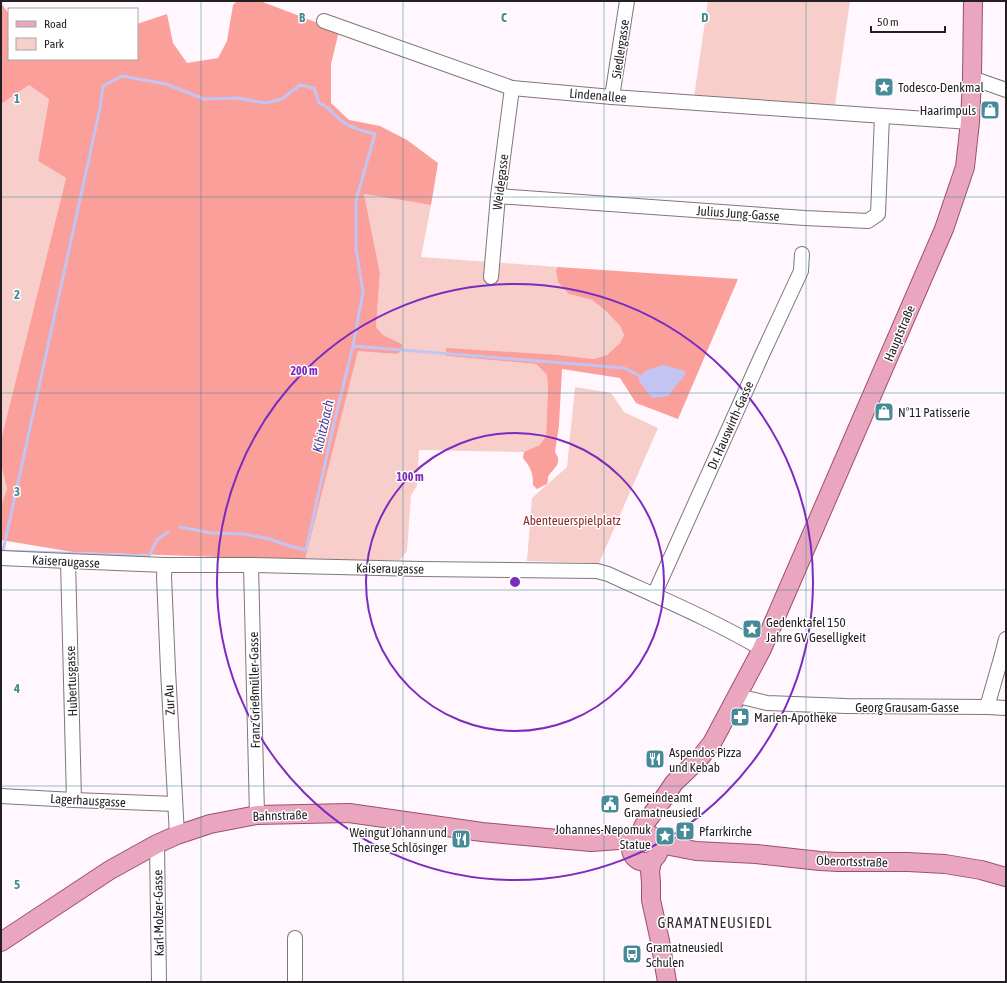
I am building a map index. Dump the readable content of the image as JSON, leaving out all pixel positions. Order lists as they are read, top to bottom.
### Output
{
  "streets": {
    "main road": ["Hauptstraße", "Bahnstraße", "Oberortsstraße"],
    "street": [
      "Siedlergasse",
      "Lindenallee",
      "Weidegasse",
      "Julius Jung-Gasse",
      "Dr. Hauswirth-Gasse",
      "Kaiseraugasse",
      "Hubertusgasse",
      "Franz Grießmüller-Gasse",
      "Zur Au",
      "Georg Grausam-Gasse",
      "Lagerhausgasse",
      "Karl-Molzer-Gasse"
    ]
  },
  "crossings": [
    ["Siedlergasse", "Lindenallee"],
    ["Lindenallee", "Weidegasse"],
    ["Lindenallee", "Julius Jung-Gasse"],
    ["Lindenallee", "Hauptstraße"],
    ["Weidegasse", "Julius Jung-Gasse"],
    ["Hauptstraße", "Kaiseraugasse"],
    ["Hauptstraße", "Georg Grausam-Gasse"],
    ["Hauptstraße", "Bahnstraße"],
    ["Hauptstraße", "Oberortsstraße"],
    ["Dr. Hauswirth-Gasse", "Kaiseraugasse"],
    ["Kaiseraugasse", "Hubertusgasse"],
    ["Kaiseraugasse", "Franz Grießmüller-Gasse"],
    ["Kaiseraugasse", "Zur Au"],
    ["Hubertusgasse", "Lagerhausgasse"],
    ["Franz Grießmüller-Gasse", "Bahnstraße"],
    ["Zur Au", "Lagerhausgasse"],
    ["Zur Au", "Bahnstraße"],
    ["Bahnstraße", "Oberortsstraße"],
    ["Bahnstraße", "Karl-Molzer-Gasse"]
  ],
  "districts": ["GRAMATNEUSIEDL"],
  "water": ["Kibitzbach"],
  "parks": ["Abenteuerspielplatz"],
  "places": {
    "place": ["Todesco-Denkmal", "Gedenktafel 150 Jahre GV Geselligkeit", "Johannes-Nepomuk Statue"],
    "shop": ["Haarimpuls", "N°11 Patisserie"],
    "pharmacy": ["Marien-Apotheke"],
    "restaurant": ["Aspendos Pizza und Kebab", "Weingut Johann und Therese Schlösinger"],
    "public building": ["Gemeindeamt Gramatneusiedl"],
    "church": ["Pfarrkirche"],
    "bus stop": ["Gramatneusiedl Schulen"]
  },
  "legend": ["Road", "Park"],
  "scale_bar": "50 m",
  "grid": {
    "columns": ["B", "C", "D"],
    "rows": [
      "1",
      "2",
      "3",
      "4",
      "5"
    ]
  },
  "rings": ["200 m", "100 m"]
}
